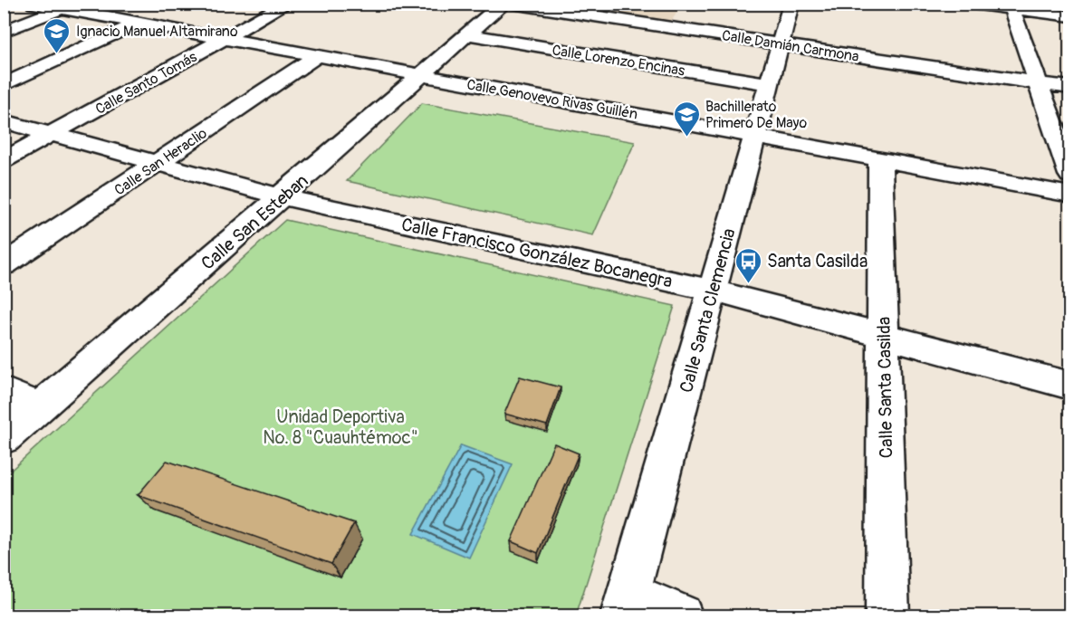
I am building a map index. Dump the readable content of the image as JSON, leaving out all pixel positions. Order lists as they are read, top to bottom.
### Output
{
  "streets": {
    "street": [
      "Calle Damián Carmona",
      "Calle Lorenzo Encinas",
      "Calle Santo Tomás",
      "Calle Genovevo Rivas Guillén",
      "Calle San Heraclio",
      "Calle San Esteban",
      "Calle Francisco González Bocanegra",
      "Calle Santa Clemencia",
      "Calle Santa Casilda"
    ]
  },
  "crossings": [
    ["Calle Damián Carmona", "Calle Santa Clemencia"],
    ["Calle Lorenzo Encinas", "Calle San Esteban"],
    ["Calle Lorenzo Encinas", "Calle Santa Clemencia"],
    ["Calle Santo Tomás", "Calle Genovevo Rivas Guillén"],
    ["Calle Santo Tomás", "Calle Francisco González Bocanegra"],
    ["Calle Genovevo Rivas Guillén", "Calle San Heraclio"],
    ["Calle Genovevo Rivas Guillén", "Calle San Esteban"],
    ["Calle Genovevo Rivas Guillén", "Calle Santa Clemencia"],
    ["Calle Genovevo Rivas Guillén", "Calle Santa Casilda"],
    ["Calle San Heraclio", "Calle Francisco González Bocanegra"],
    ["Calle San Esteban", "Calle Francisco González Bocanegra"],
    ["Calle Francisco González Bocanegra", "Calle Santa Clemencia"],
    ["Calle Francisco González Bocanegra", "Calle Santa Casilda"]
  ],
  "parks": ["Unidad Deportiva No. 8 \"Cuauhtémoc\""],
  "places": {
    "school or university": ["Ignacio Manuel Altamirano", "Bachillerato Primero De Mayo"],
    "bus stop": ["Santa Casilda"]
  }
}
